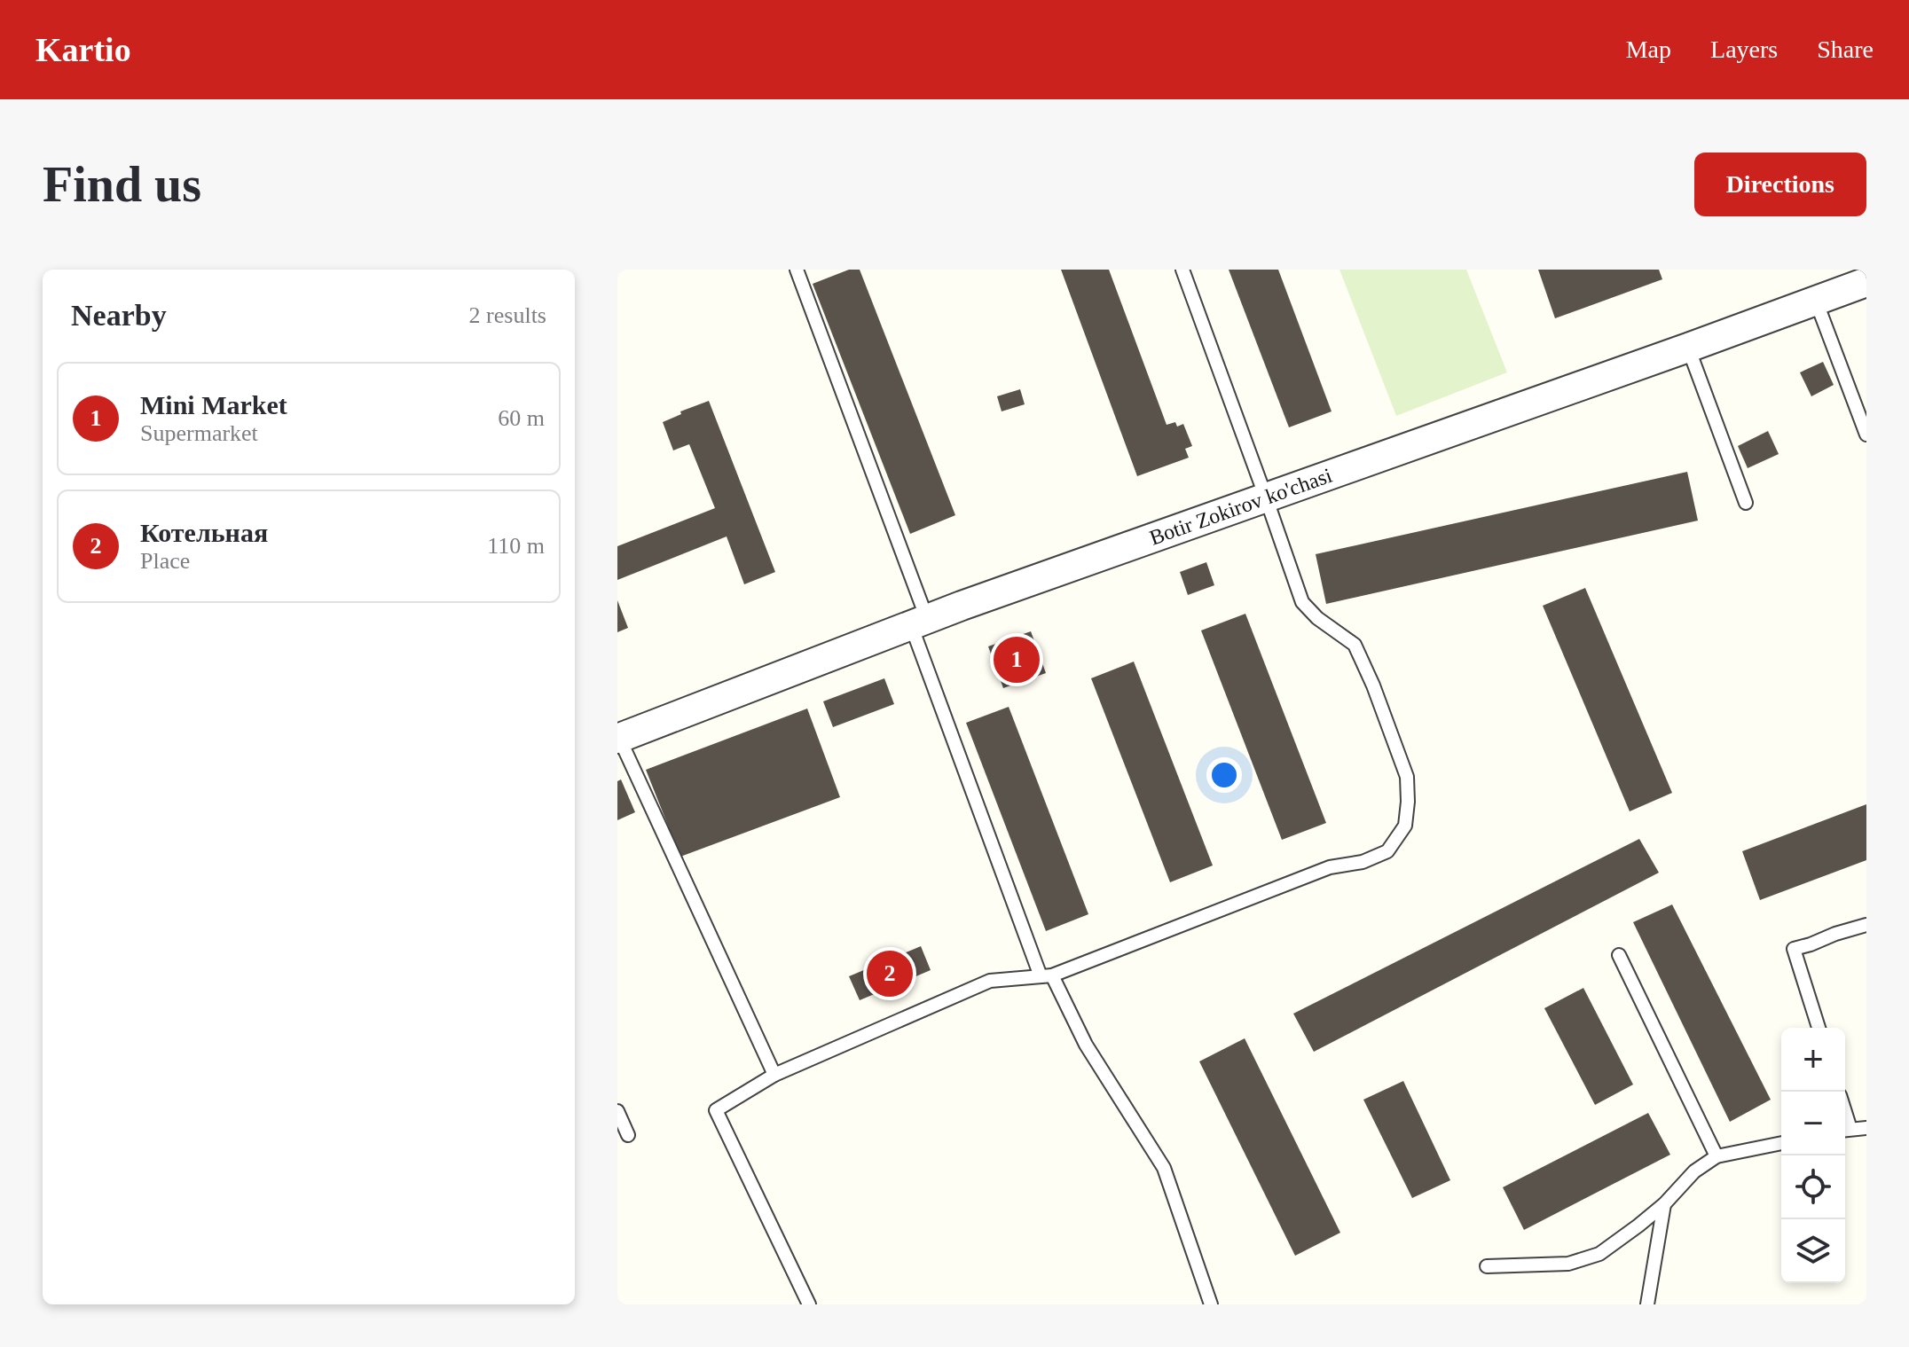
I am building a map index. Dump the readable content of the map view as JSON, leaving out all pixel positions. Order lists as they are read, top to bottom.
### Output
{
  "streets": {
    "street": ["Botir Zokirov ko'chasi"]
  },
  "page": {
    "header": "Kartio",
    "nav": ["Map", "Layers", "Share"],
    "buttons": "Directions",
    "title": "Find us",
    "heading": ["Nearby", "2 results"],
    "list": [
      {
        "mark": "1",
        "name": "Mini Market",
        "note": "Supermarket",
        "value": "60 m"
      },
      {
        "mark": "2",
        "name": "Котельная",
        "note": "Place",
        "value": "110 m"
      }
    ],
    "pins": ["1", "2"],
    "map_buttons": ["+", "−"]
  }
}
